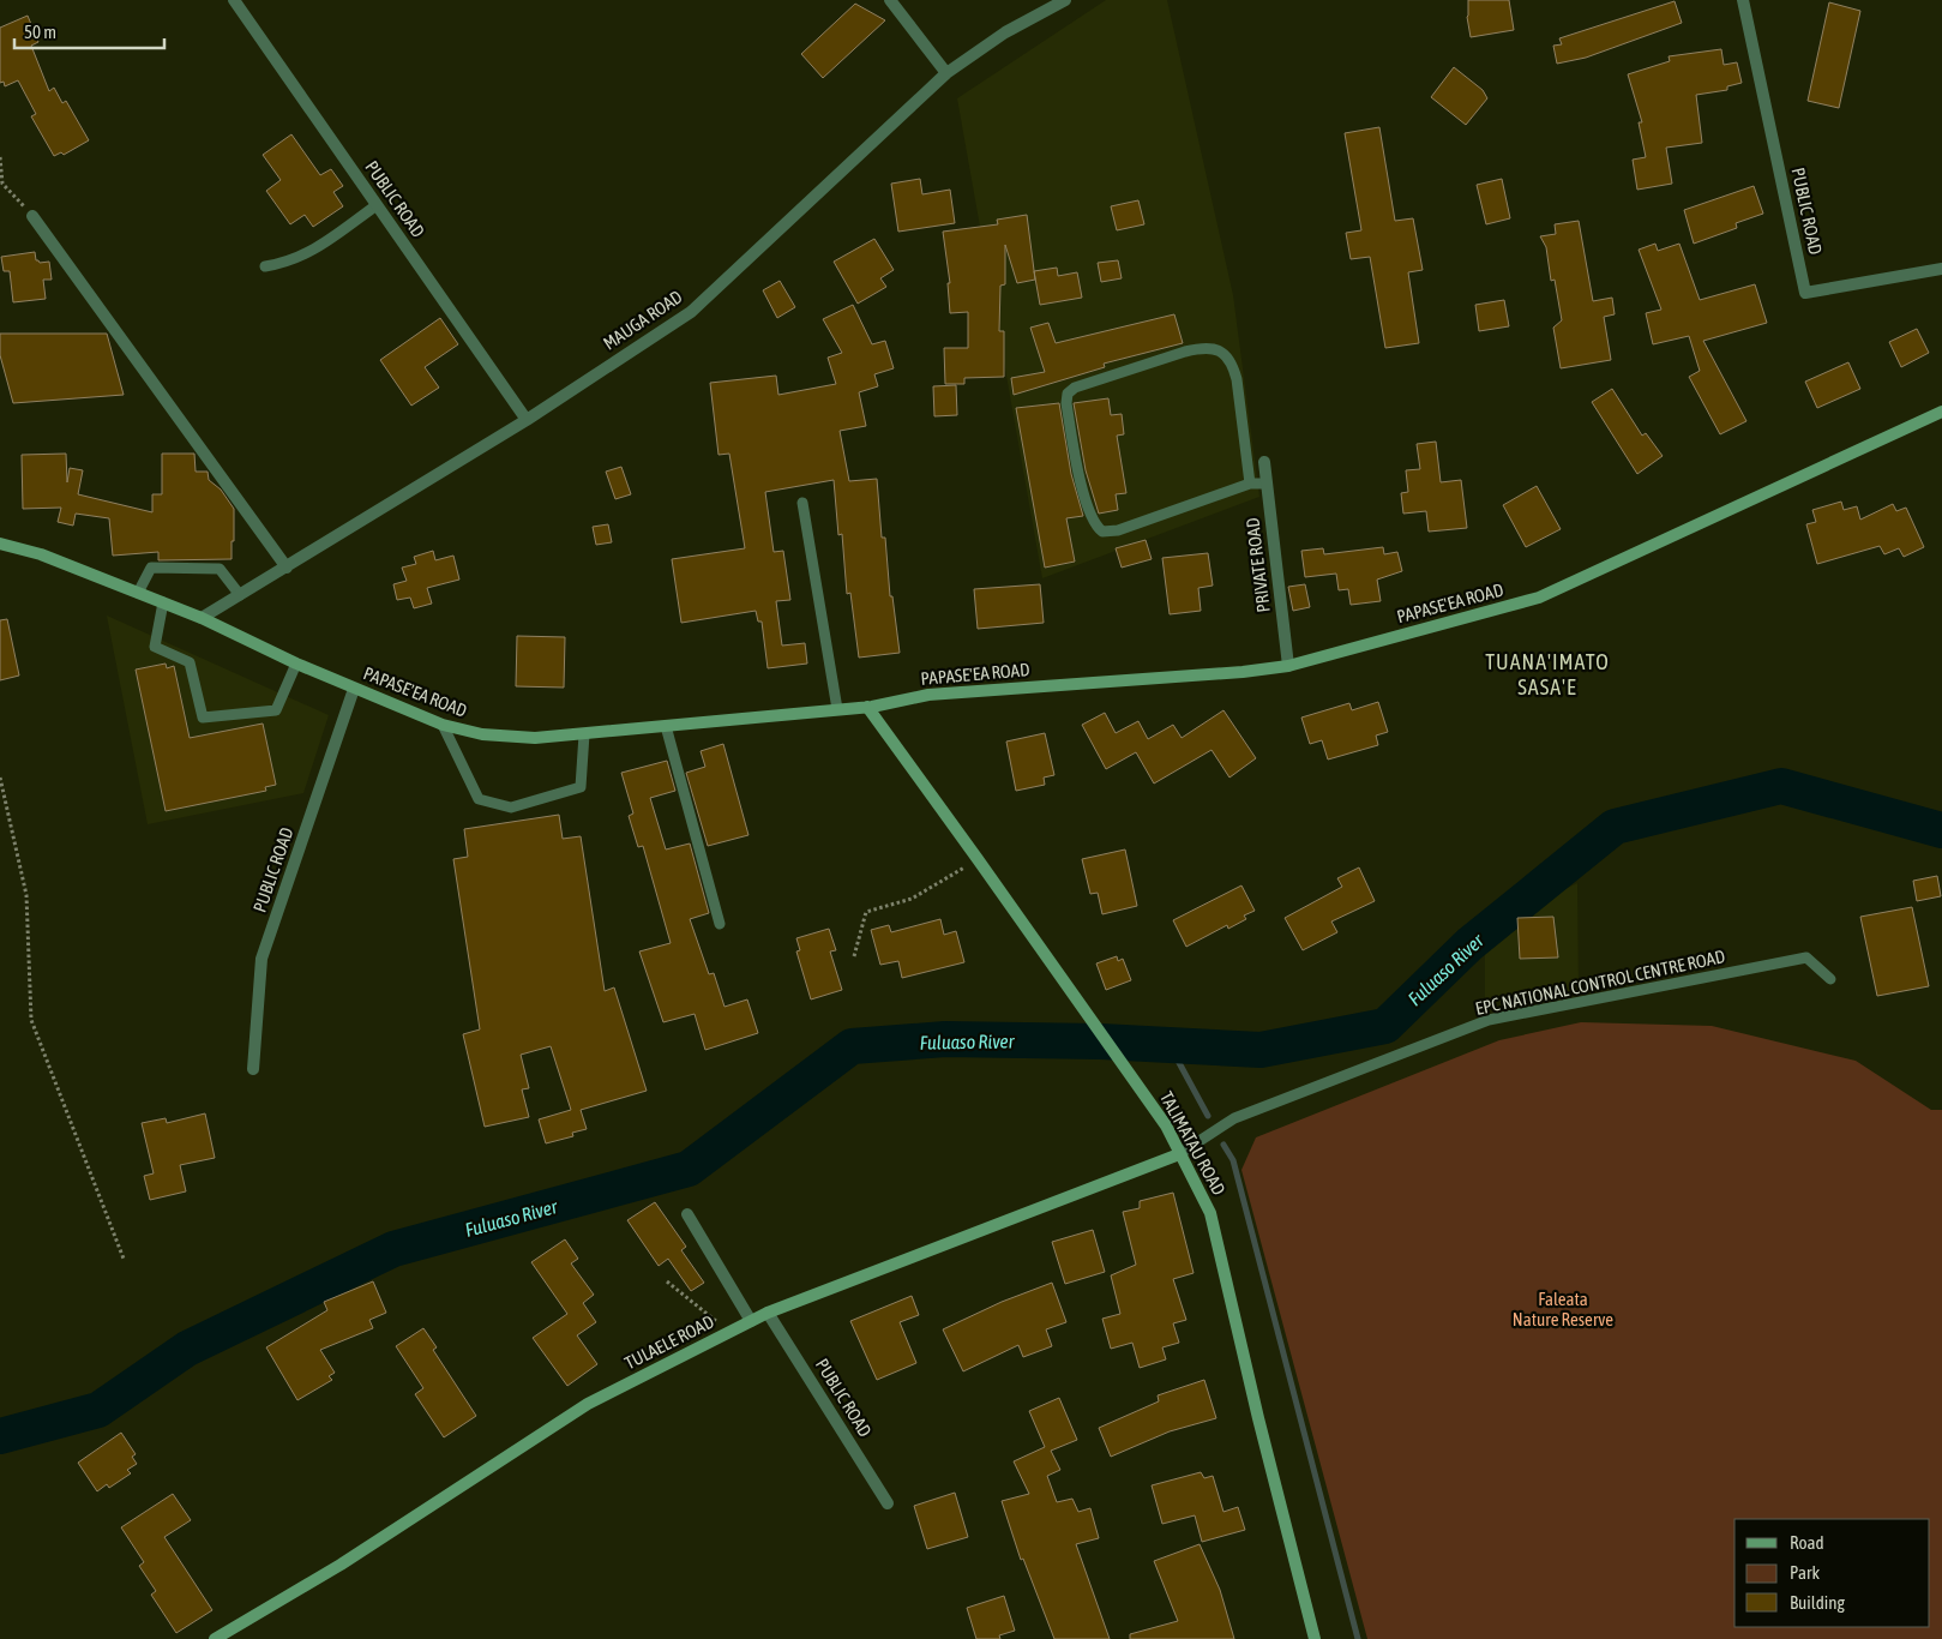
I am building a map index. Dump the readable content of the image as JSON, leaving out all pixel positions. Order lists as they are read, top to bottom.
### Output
{
  "streets": {
    "main road": ["PAPASE'EA ROAD", "TALIMATAU ROAD", "TULAELE ROAD"],
    "street": ["PUBLIC ROAD", "MAUGA ROAD", "PRIVATE ROAD"],
    "lane": ["EPC NATIONAL CONTROL CENTRE ROAD"]
  },
  "crossings": [
    ["PUBLIC ROAD", "MAUGA ROAD"],
    ["PUBLIC ROAD", "PAPASE'EA ROAD"],
    ["PUBLIC ROAD", "TULAELE ROAD"],
    ["MAUGA ROAD", "PAPASE'EA ROAD"],
    ["PRIVATE ROAD", "PAPASE'EA ROAD"],
    ["PAPASE'EA ROAD", "TALIMATAU ROAD"],
    ["EPC NATIONAL CONTROL CENTRE ROAD", "TALIMATAU ROAD"],
    ["EPC NATIONAL CONTROL CENTRE ROAD", "TULAELE ROAD"],
    ["TALIMATAU ROAD", "TULAELE ROAD"]
  ],
  "districts": ["TUANA'IMATO SASA'E"],
  "water": ["Fuluaso River"],
  "parks": ["Faleata Nature Reserve"],
  "legend": ["Road", "Park", "Building"],
  "scale_bar": "50 m"
}
